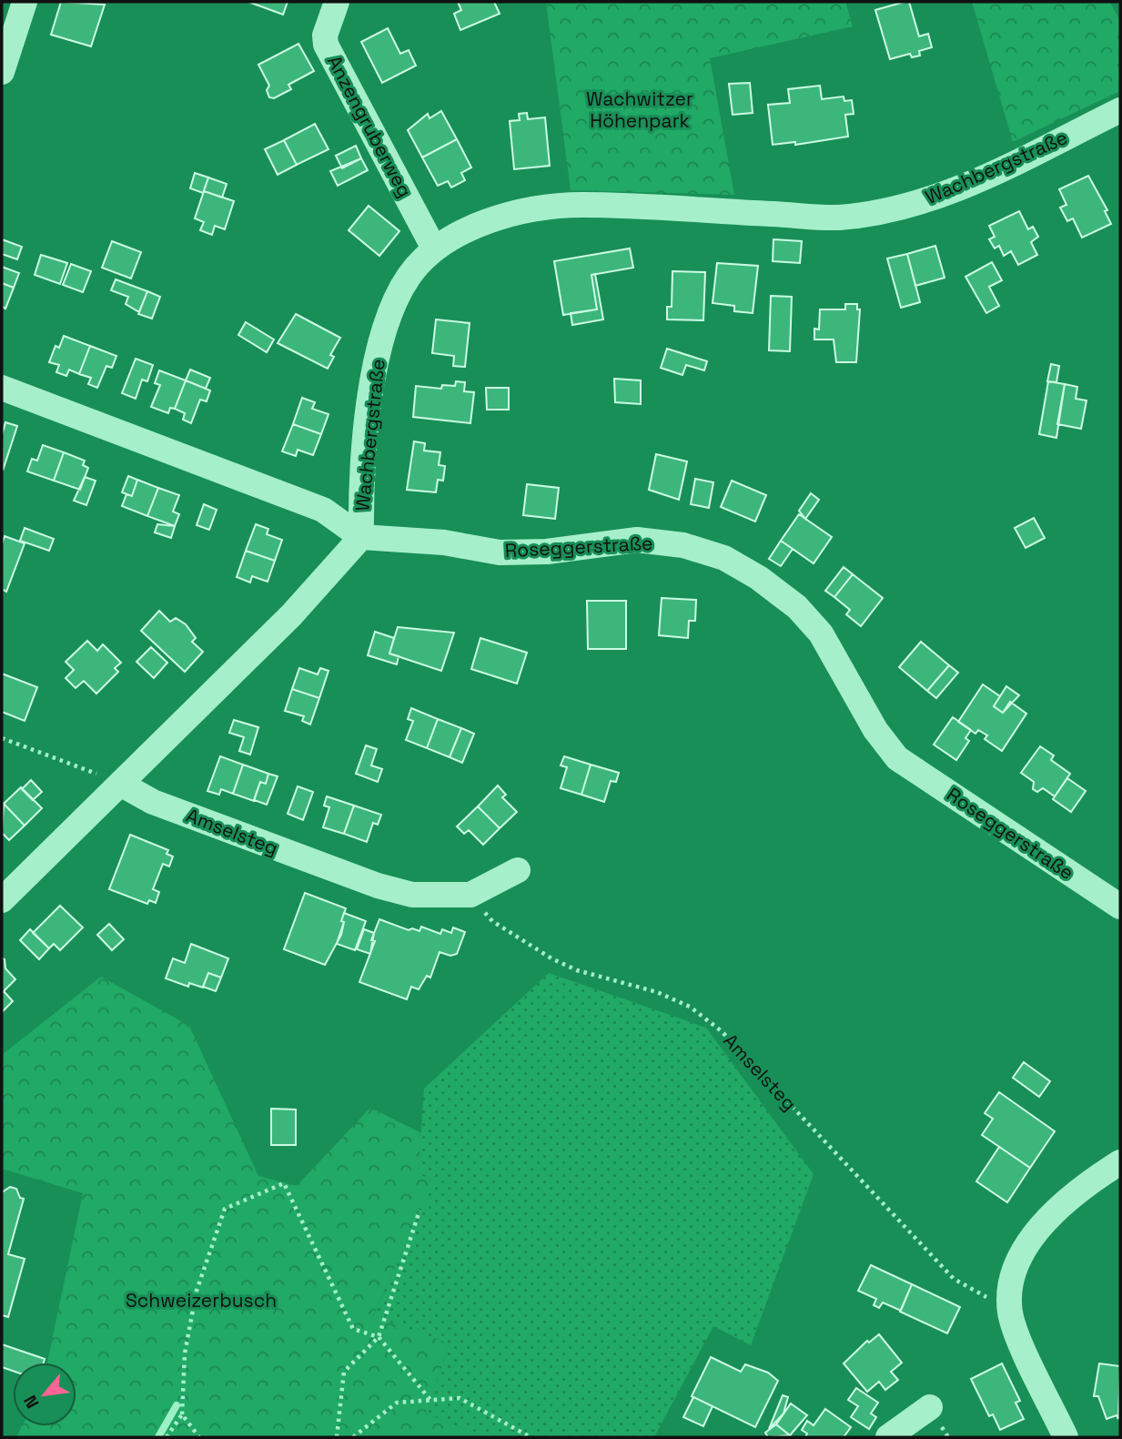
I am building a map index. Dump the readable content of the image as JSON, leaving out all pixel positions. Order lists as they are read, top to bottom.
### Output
{
  "streets": {
    "street": [
      "Anzengruberweg",
      "Wachbergstraße",
      "Roseggerstraße",
      "Amselsteg"
    ]
  },
  "crossings": [
    ["Anzengruberweg", "Wachbergstraße"],
    ["Wachbergstraße", "Roseggerstraße"],
    ["Wachbergstraße", "Amselsteg"]
  ],
  "parks": ["Wachwitzer Höhenpark", "Schweizerbusch"],
  "north": "bottom left"
}
